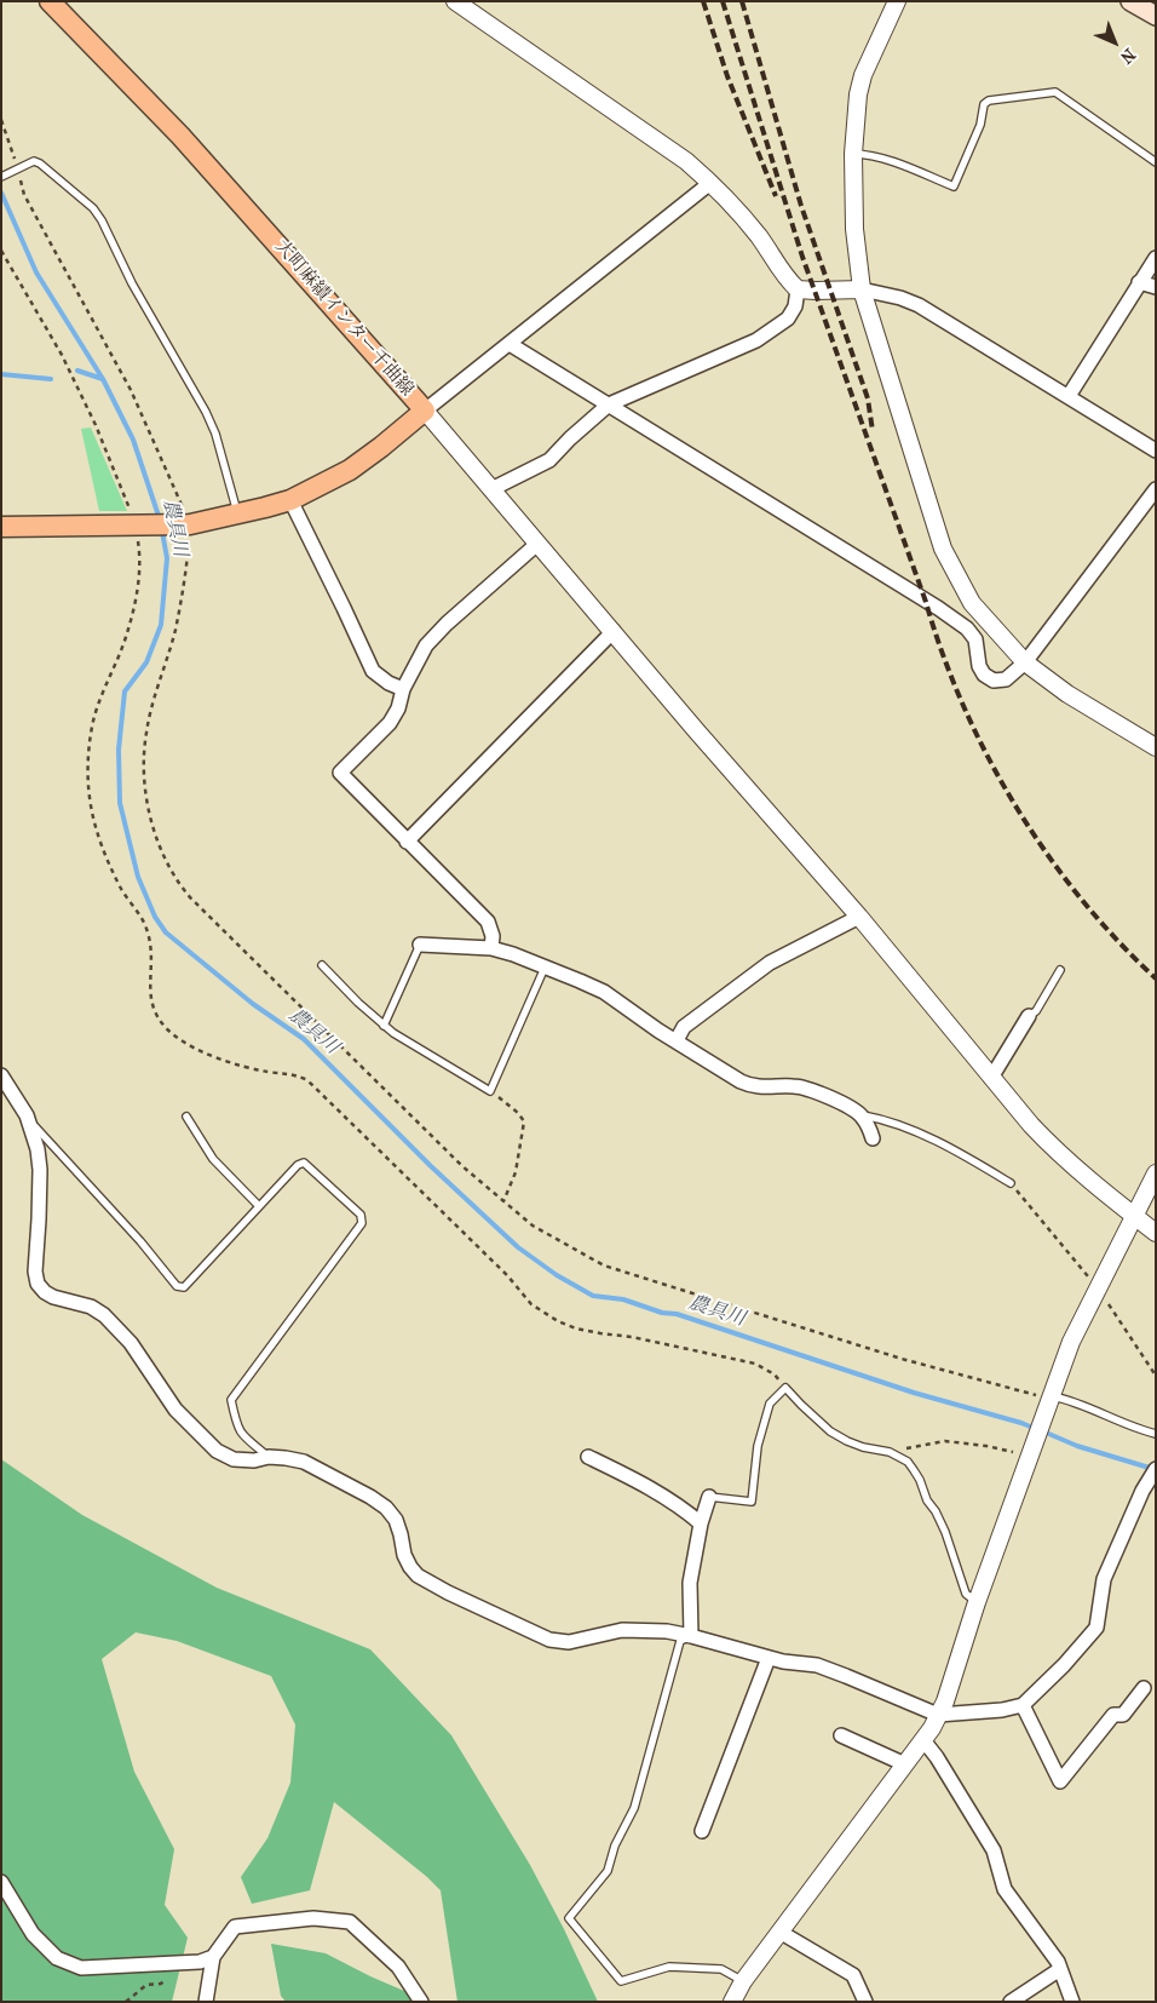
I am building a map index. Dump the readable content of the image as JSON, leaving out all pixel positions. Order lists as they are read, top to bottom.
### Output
{
  "streets": {
    "main road": ["大町麻績インター千曲線"]
  },
  "water": ["農具川"],
  "north": "bottom right"
}
